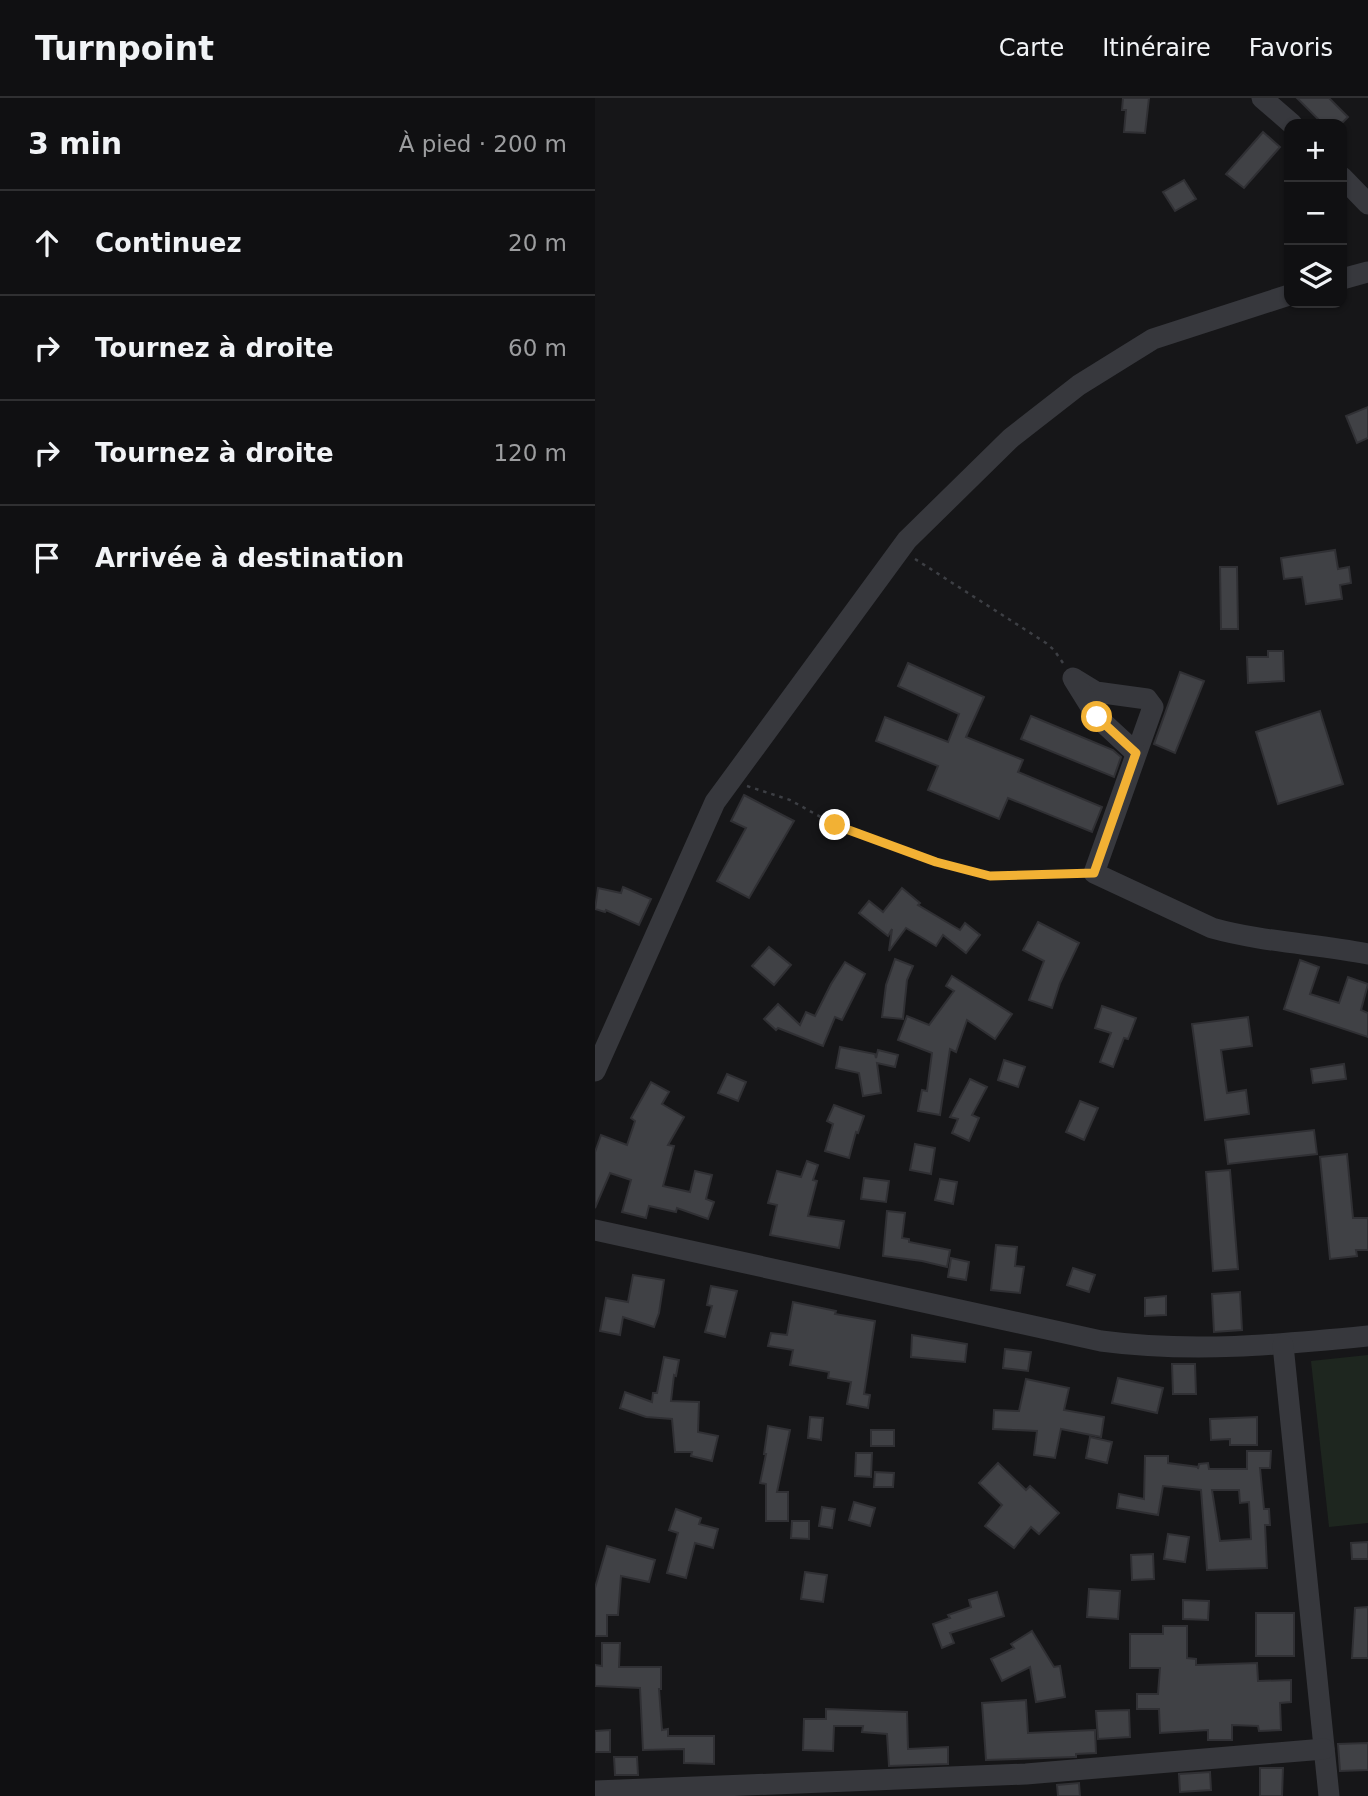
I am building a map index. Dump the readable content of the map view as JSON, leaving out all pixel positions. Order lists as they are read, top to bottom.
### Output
{
  "page": {
    "header": "Turnpoint",
    "nav": ["Carte", "Itinéraire", "Favoris"],
    "heading": ["3 min", "À pied · 200 m"],
    "map_buttons": ["+", "−"],
    "list": [
      ["Continuez", "20 m"],
      ["Tournez à droite", "60 m"],
      ["Tournez à droite", "120 m"],
      "Arrivée à destination"
    ]
  }
}
